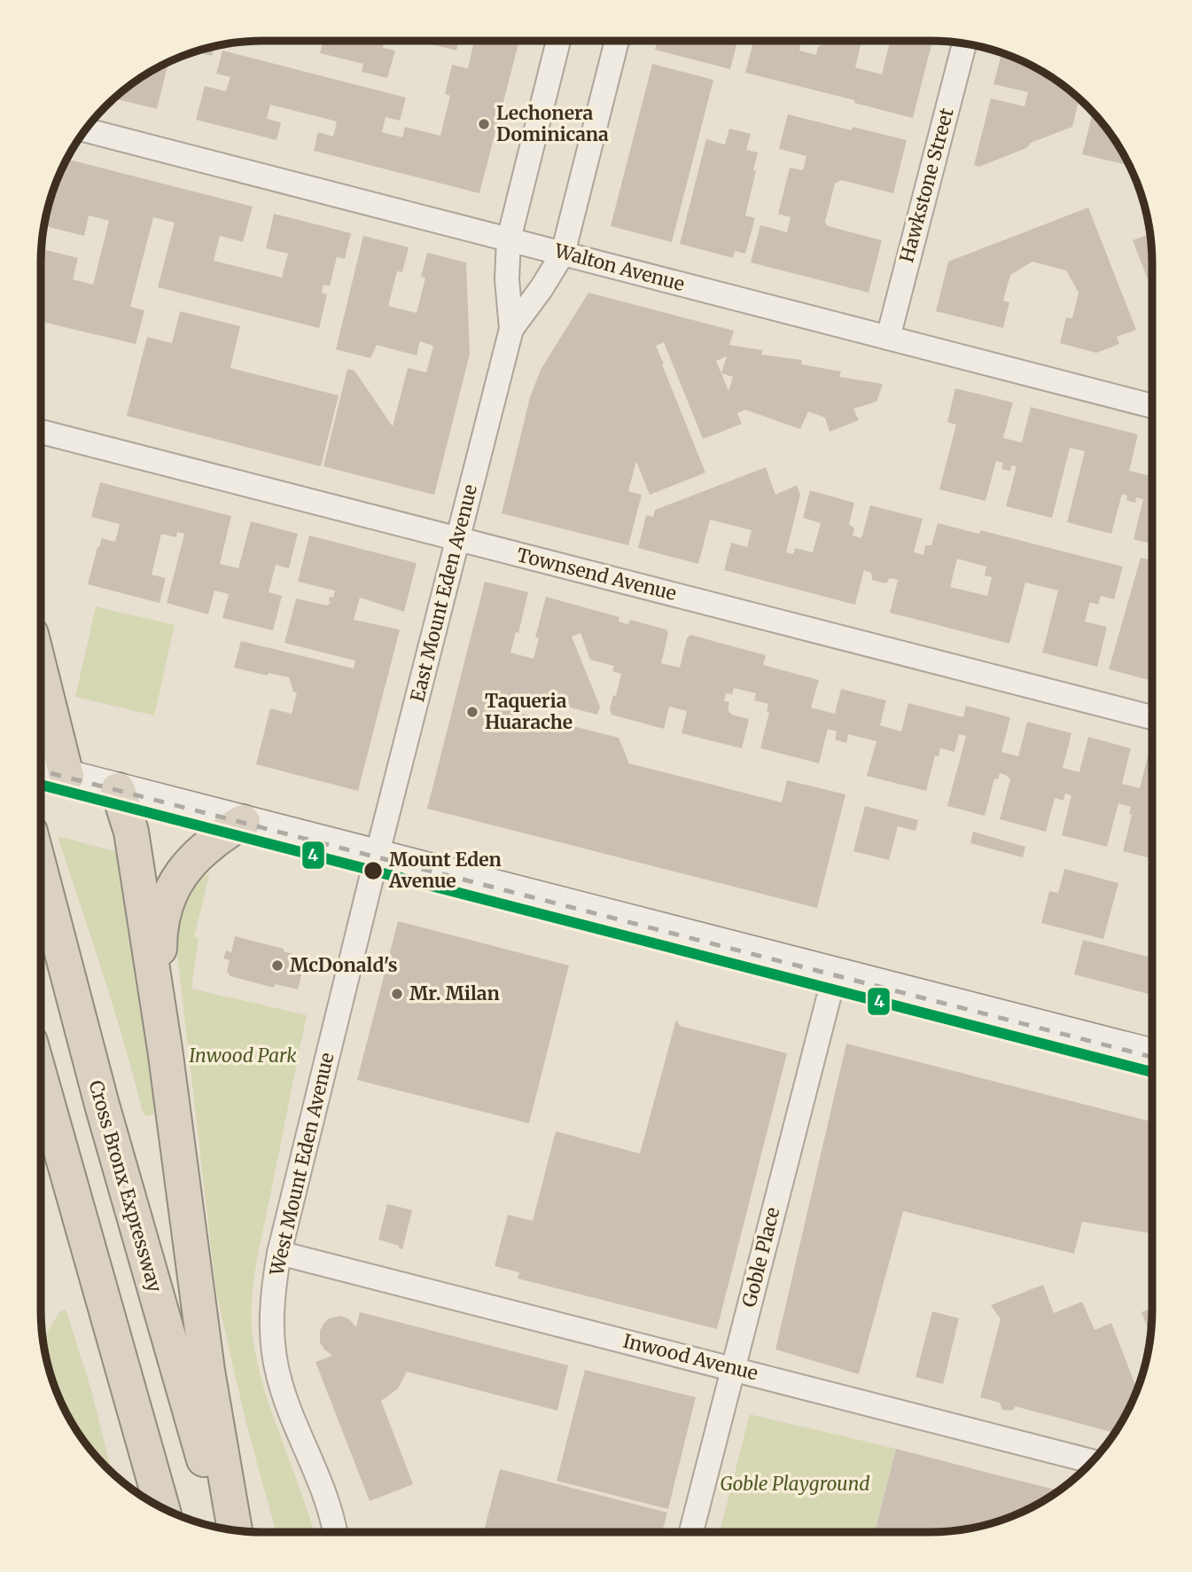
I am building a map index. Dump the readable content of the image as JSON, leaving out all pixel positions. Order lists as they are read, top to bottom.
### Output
{
  "streets": {
    "highway": ["Cross Bronx Expressway"],
    "street": [
      "Hawkstone Street",
      "Walton Avenue",
      "Townsend Avenue",
      "East Mount Eden Avenue",
      "West Mount Eden Avenue",
      "Goble Place",
      "Inwood Avenue"
    ]
  },
  "crossings": [
    ["Hawkstone Street", "Walton Avenue"],
    ["Walton Avenue", "East Mount Eden Avenue"],
    ["Townsend Avenue", "East Mount Eden Avenue"],
    ["East Mount Eden Avenue", "West Mount Eden Avenue"],
    ["West Mount Eden Avenue", "Inwood Avenue"],
    ["Goble Place", "Inwood Avenue"]
  ],
  "parks": ["Inwood Park", "Goble Playground"],
  "places": [
    "Lechonera Dominicana",
    "Taqueria Huarache",
    "Mount Eden Avenue",
    "McDonald's",
    "Mr. Milan"
  ],
  "lines": ["transit line 4"]
}
